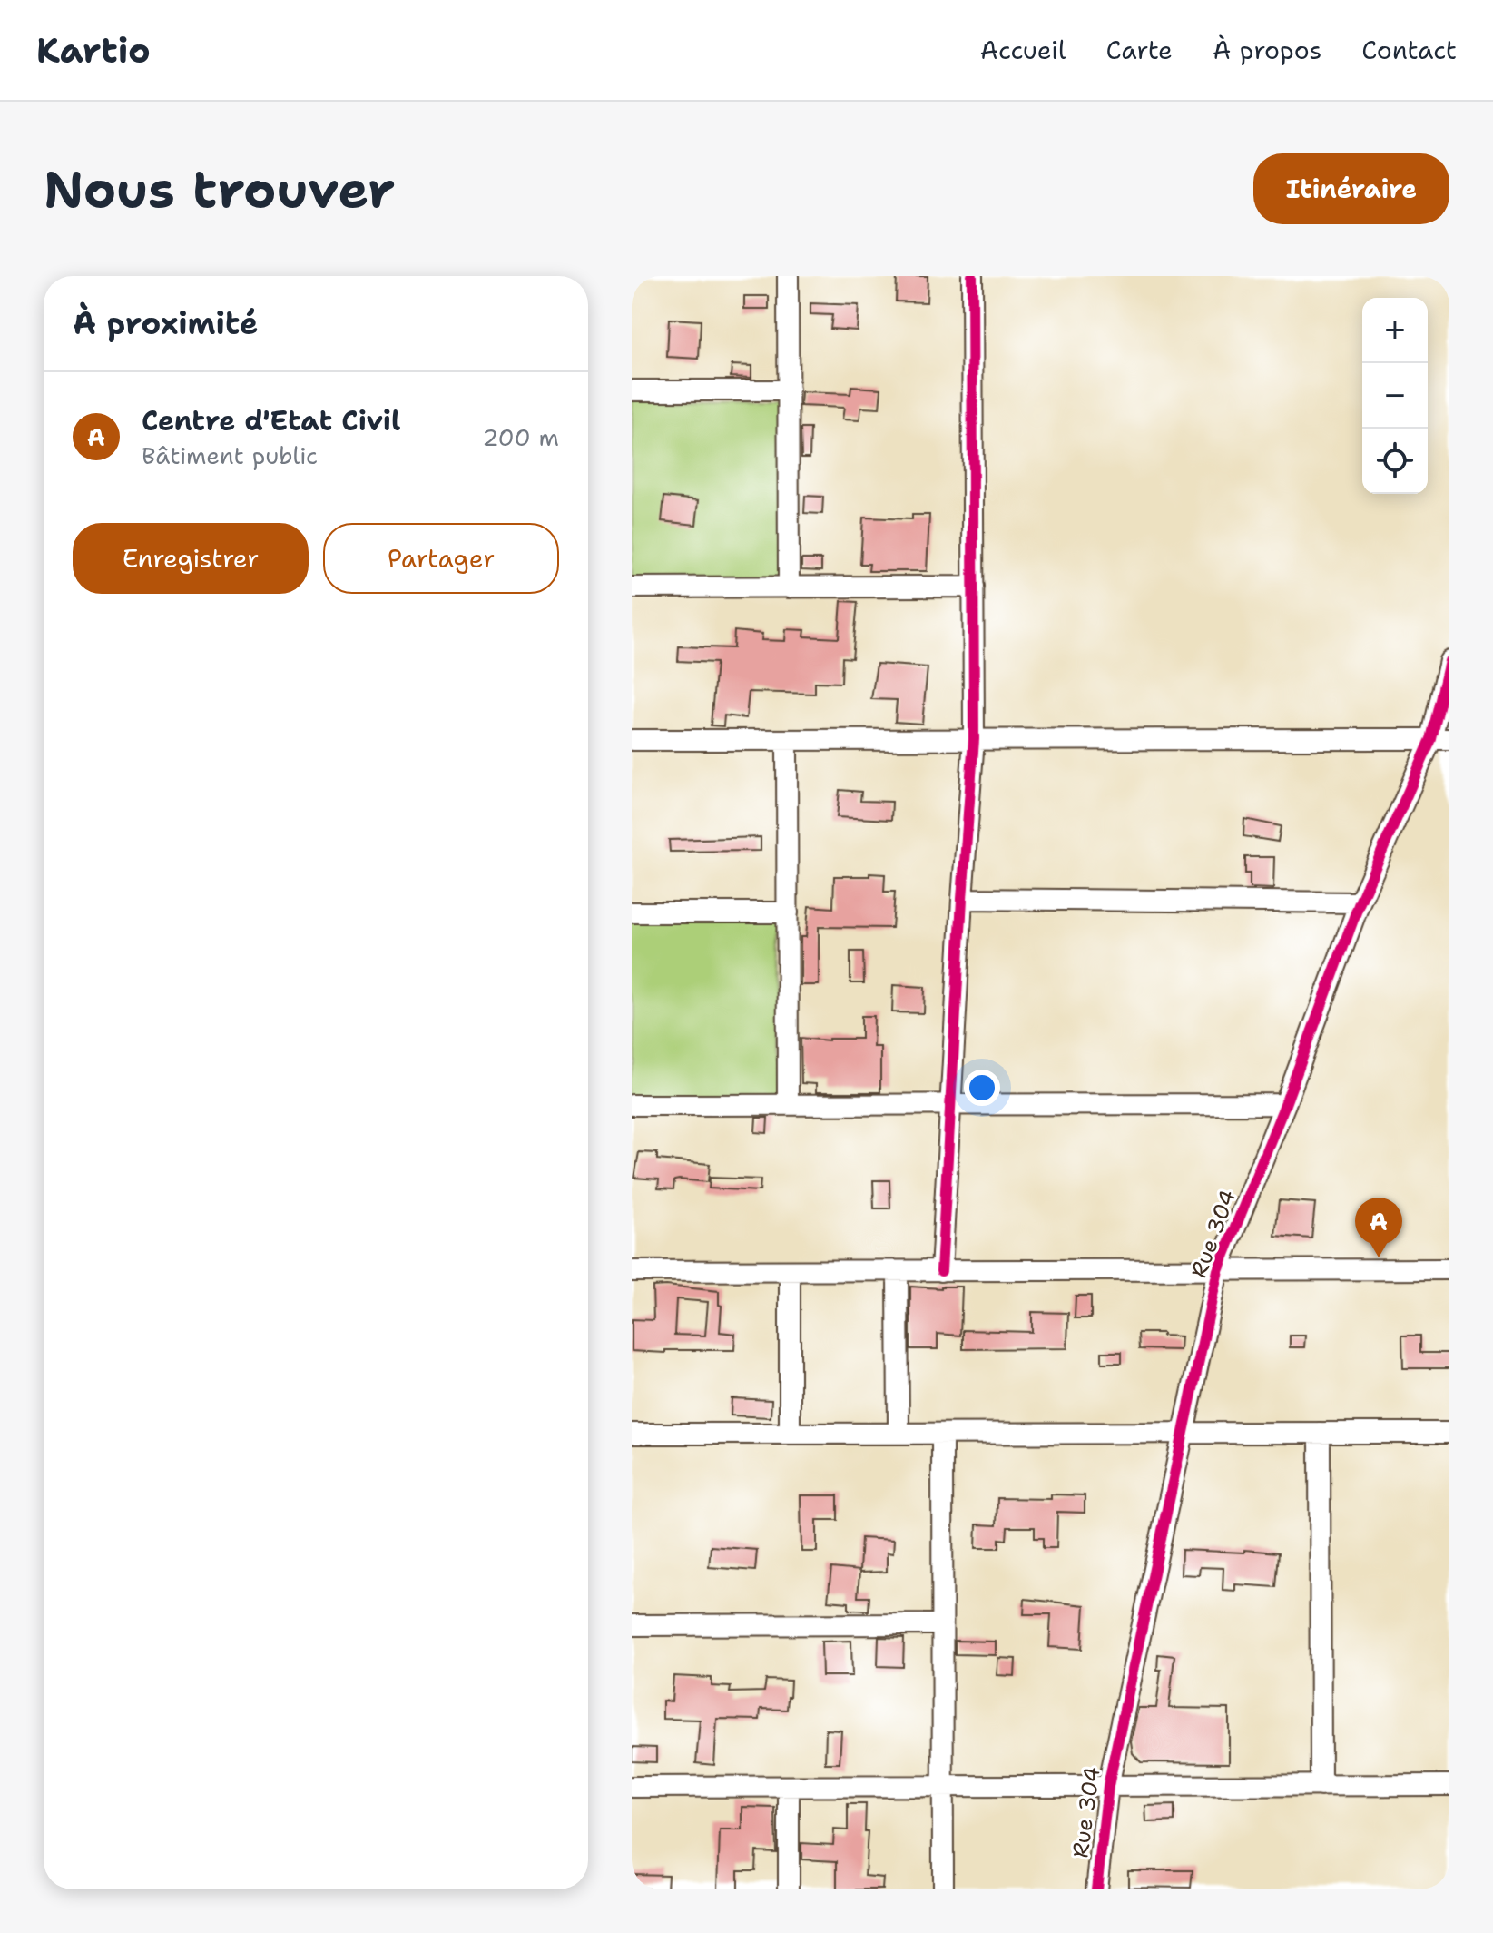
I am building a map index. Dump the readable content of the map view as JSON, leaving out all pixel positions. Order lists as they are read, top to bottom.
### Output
{
  "streets": {
    "street": ["Rue 304"]
  },
  "page": {
    "header": "Kartio",
    "nav": [
      "Accueil",
      "Carte",
      "À propos",
      "Contact"
    ],
    "buttons": [
      "Itinéraire",
      ["Enregistrer", "Partager"]
    ],
    "title": "Nous trouver",
    "heading": "À proximité",
    "map_buttons": ["+", "−"],
    "list": [
      {
        "mark": "A",
        "name": "Centre d'Etat Civil",
        "note": "Bâtiment public",
        "value": "200 m"
      }
    ],
    "pins": "A"
  }
}
